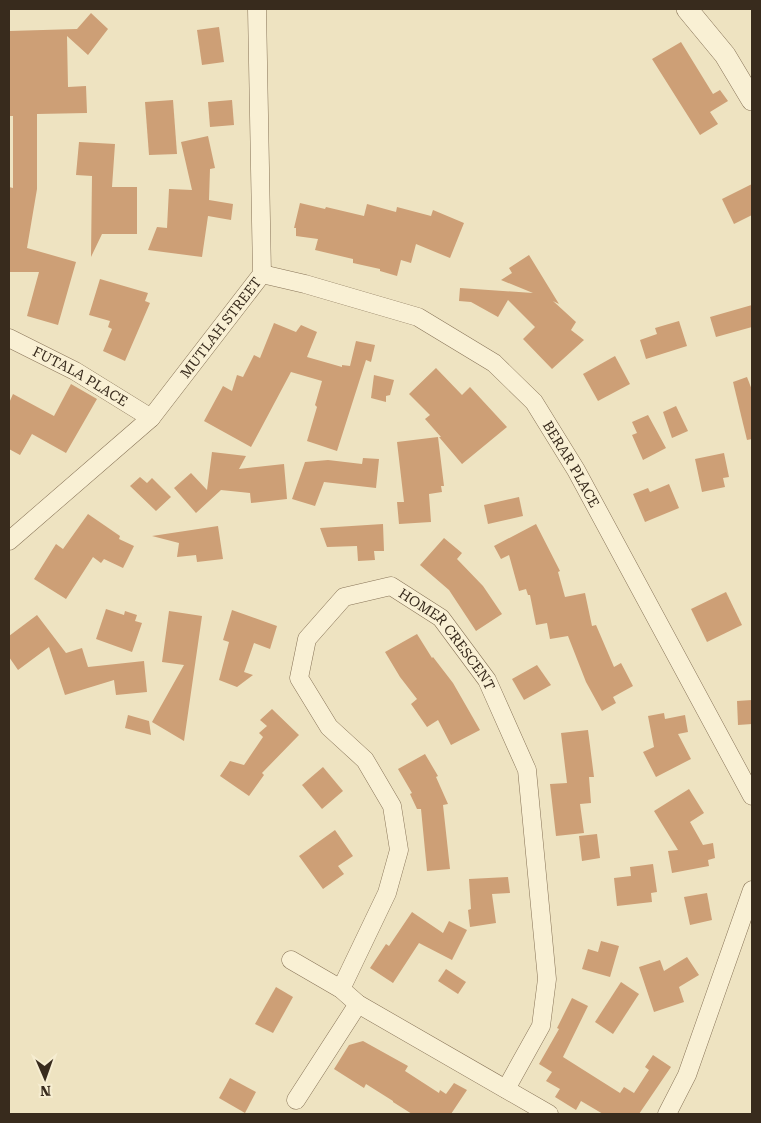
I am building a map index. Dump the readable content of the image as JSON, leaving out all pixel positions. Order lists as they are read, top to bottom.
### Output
{
  "streets": {
    "street": [
      "MUTLAH STREET",
      "FUTALA PLACE",
      "BERAR PLACE",
      "HOMER CRESCENT"
    ]
  },
  "crossings": [
    ["MUTLAH STREET", "FUTALA PLACE"],
    ["MUTLAH STREET", "BERAR PLACE"]
  ],
  "north": "bottom"
}
